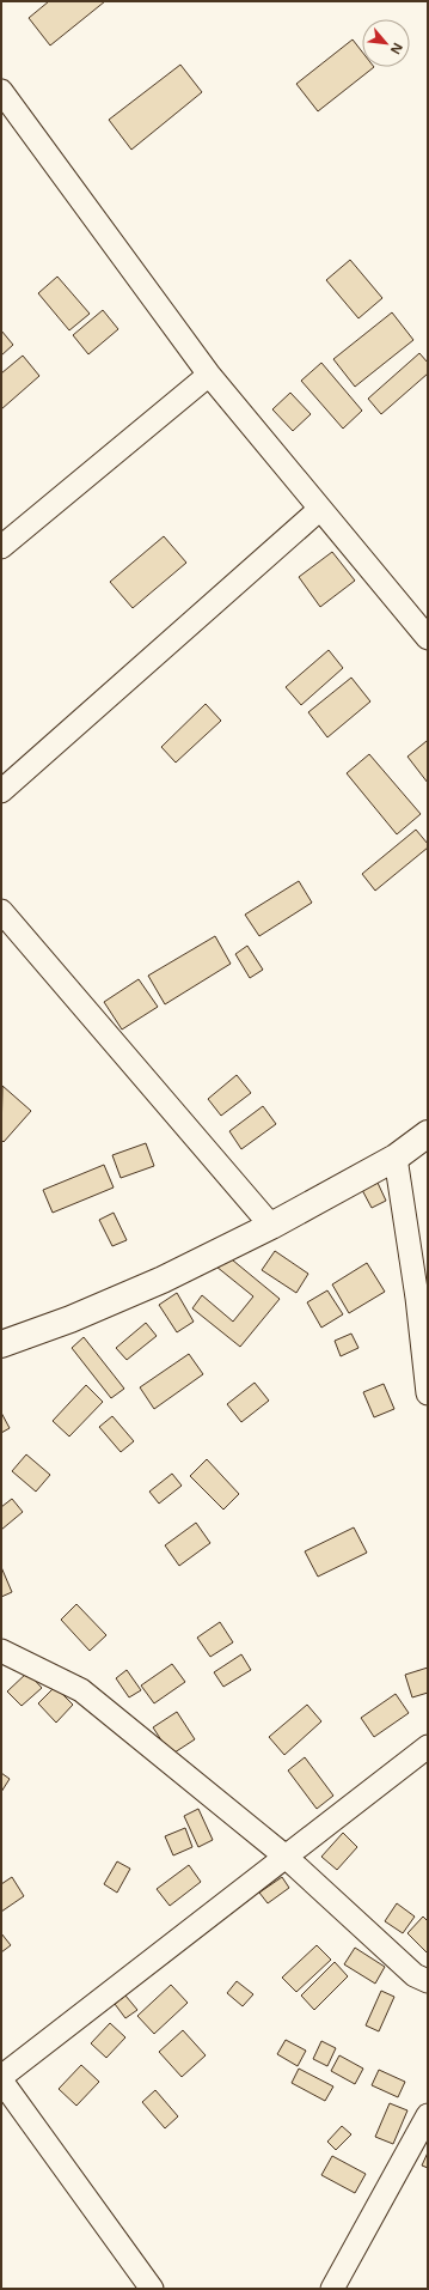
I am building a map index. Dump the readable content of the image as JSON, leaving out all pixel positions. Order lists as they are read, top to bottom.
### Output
{
  "north": "bottom right"
}
